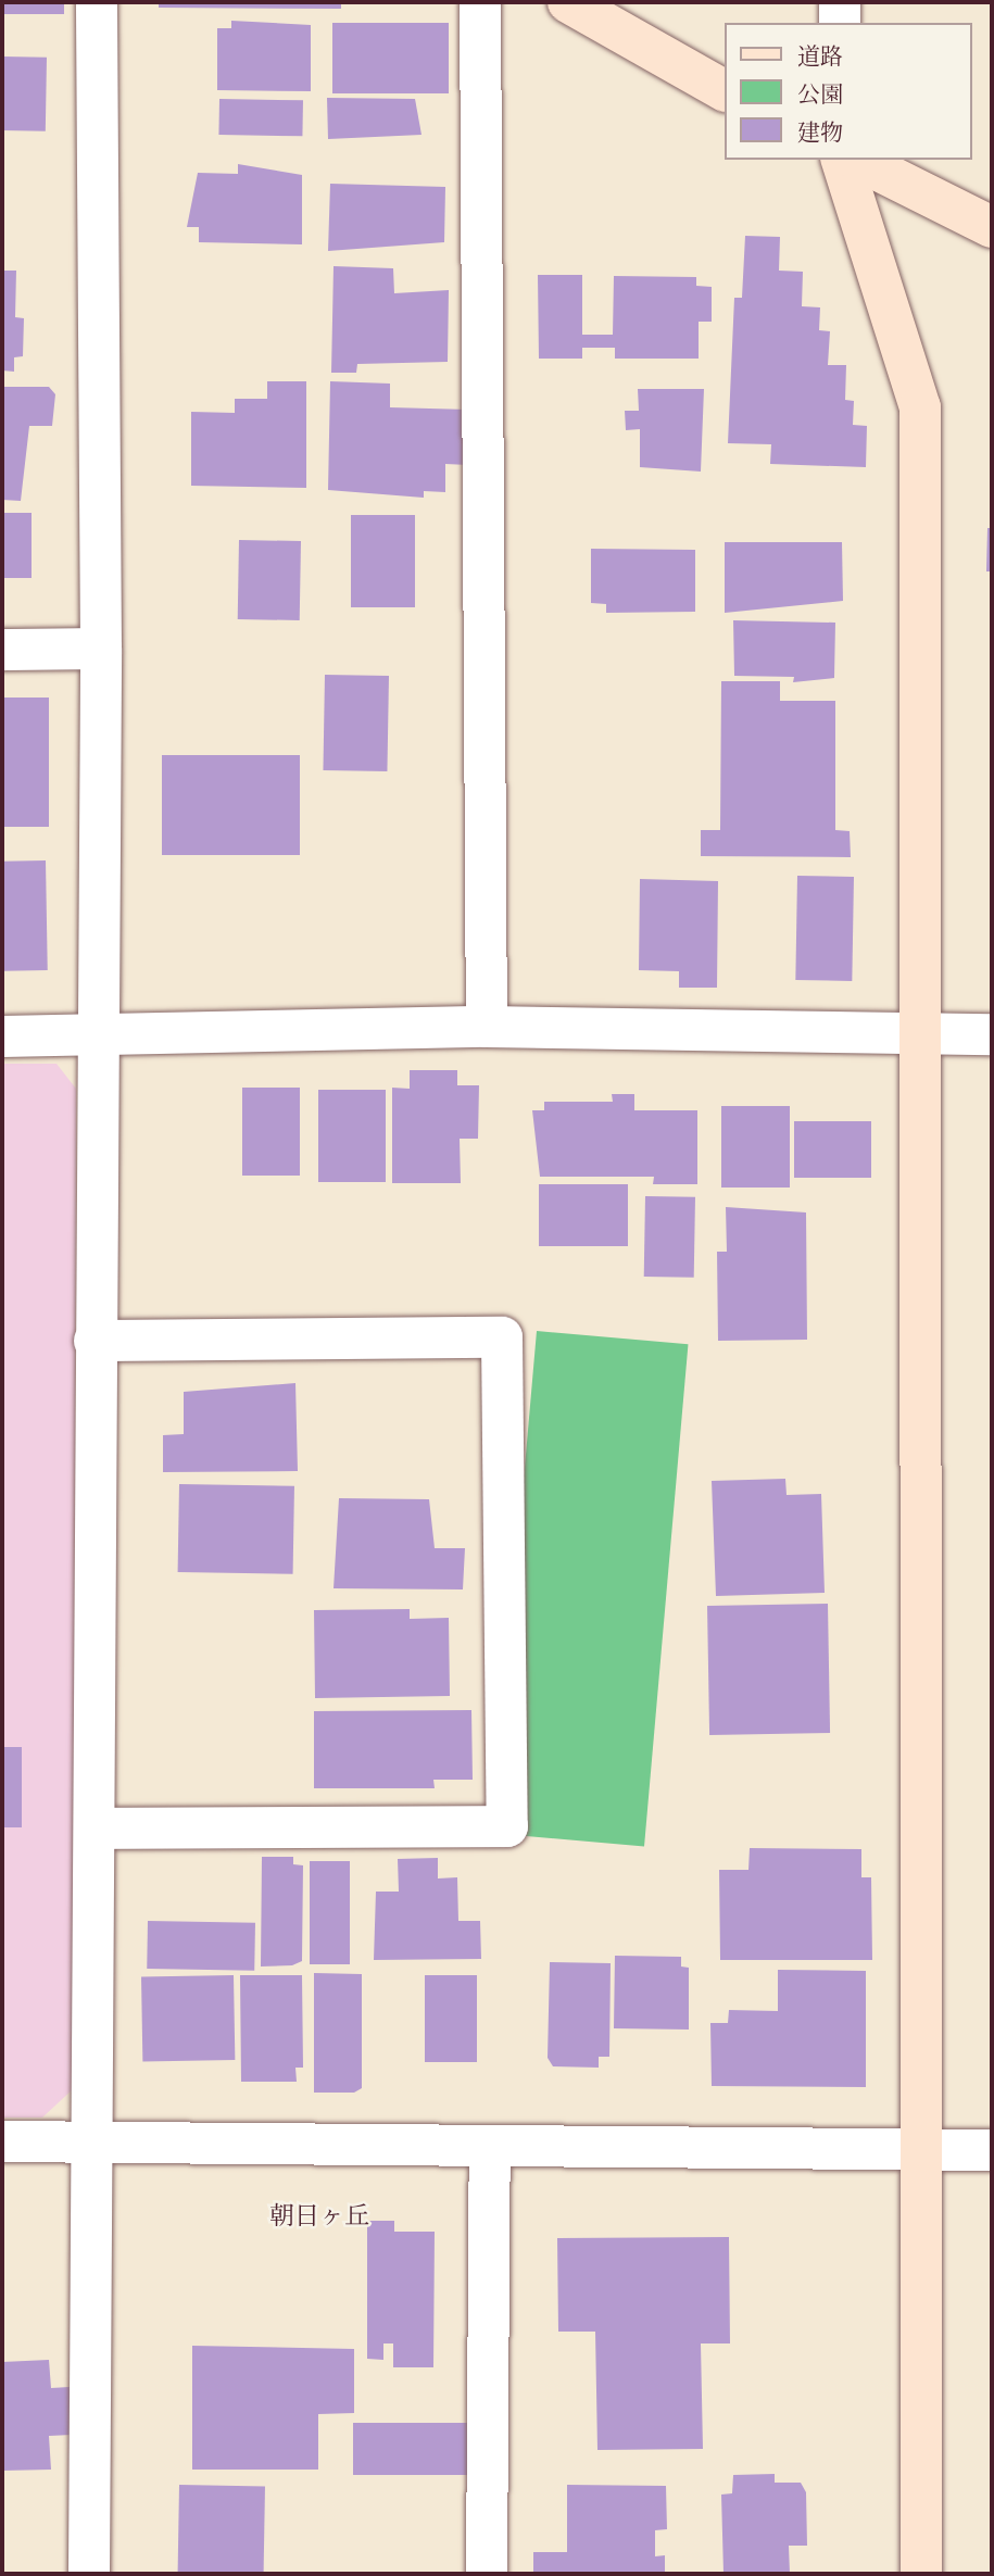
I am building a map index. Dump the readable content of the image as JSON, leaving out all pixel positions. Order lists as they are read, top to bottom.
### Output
{
  "districts": ["朝日ヶ丘"],
  "legend": ["道路", "公園", "建物"]
}
